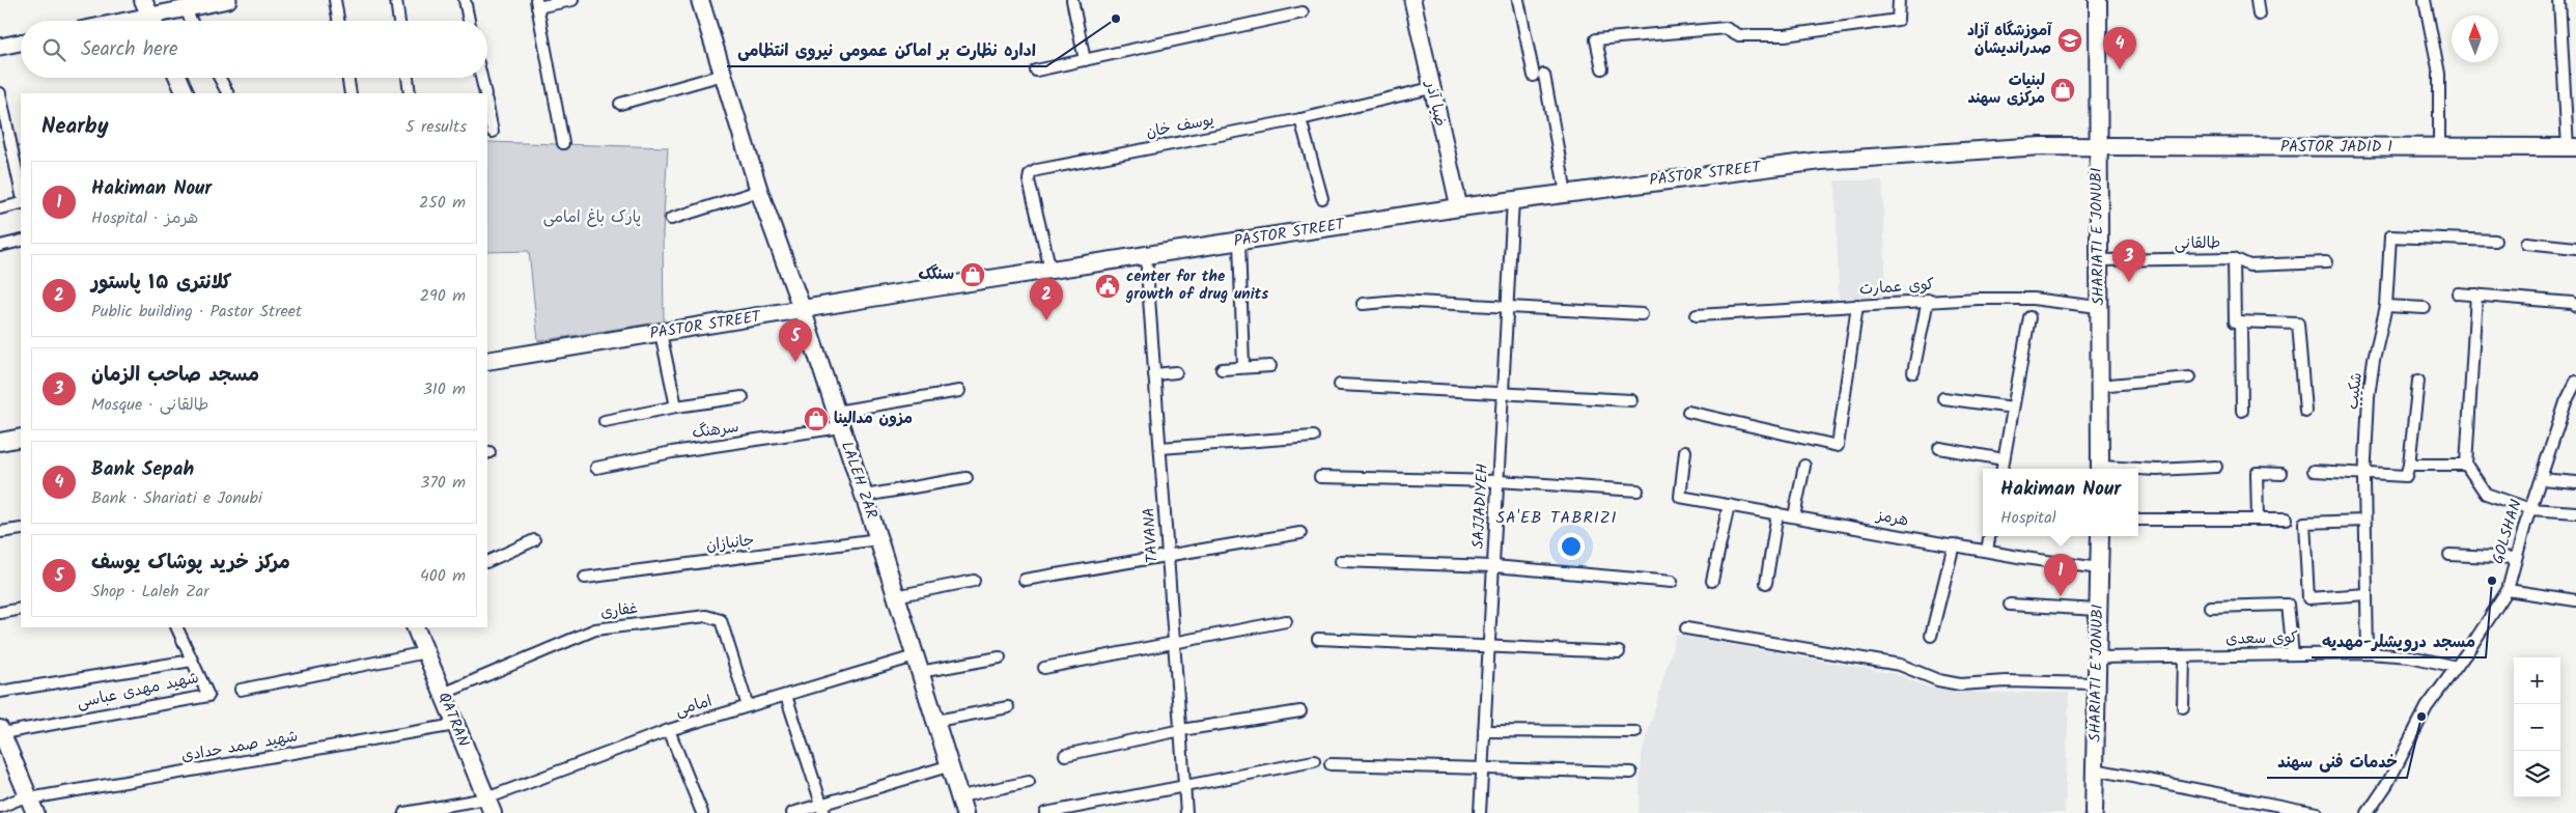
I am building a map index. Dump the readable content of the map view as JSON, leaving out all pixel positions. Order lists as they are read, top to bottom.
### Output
{
  "streets": {
    "main road": [
      "ضیا آذر",
      "PASTOR JADID 1",
      "PASTOR STREET",
      "SHARIATI E JONUBI",
      "LALEH ZAR",
      "QATRAN"
    ],
    "street": [
      "یوسف خان",
      "طالقانی",
      "کوی عمارت",
      "شکیب",
      "سرهنگ",
      "SAJJADIYEH",
      "هرمز",
      "GOLSHAN",
      "TAVANA",
      "جانبازان",
      "غفاری",
      "کوی سعدی",
      "شهید مهدی عباسی",
      "امامی",
      "شهید صمد حدادی"
    ]
  },
  "crossings": [
    ["ضیا آذر", "یوسف خان"],
    ["ضیا آذر", "PASTOR STREET"],
    ["یوسف خان", "PASTOR STREET"],
    ["PASTOR JADID 1", "PASTOR STREET"],
    ["PASTOR JADID 1", "SHARIATI E JONUBI"],
    ["PASTOR STREET", "SHARIATI E JONUBI"],
    ["PASTOR STREET", "LALEH ZAR"],
    ["PASTOR STREET", "SAJJADIYEH"],
    ["PASTOR STREET", "TAVANA"],
    ["SHARIATI E JONUBI", "طالقانی"],
    ["SHARIATI E JONUBI", "کوی عمارت"],
    ["SHARIATI E JONUBI", "هرمز"],
    ["SHARIATI E JONUBI", "کوی سعدی"],
    ["شکیب", "کوی سعدی"],
    ["سرهنگ", "LALEH ZAR"],
    ["LALEH ZAR", "جانبازان"],
    ["LALEH ZAR", "امامی"],
    ["GOLSHAN", "کوی سعدی"],
    ["غفاری", "امامی"],
    ["غفاری", "QATRAN"],
    ["امامی", "QATRAN"],
    ["QATRAN", "شهید صمد حدادی"]
  ],
  "districts": ["SA'EB TABRIZI"],
  "parks": ["پارک باغ امامی"],
  "places": {
    "other": ["اداره نظارت بر اماکن عمومی نیروی انتظامی", "مسجد درویشلر-مهدیه", "خدمات فنی سهند"],
    "school or university": ["آموزشگاه آزاد صدراندیشان"],
    "shop": ["لبنیات مرکزی سهند", "سنگک", "مزون مدالینا"],
    "public building": ["center for the growth of drug units"]
  },
  "north": "top",
  "page": {
    "search": "Search here",
    "pins": [
      "4",
      "3",
      "2",
      "5",
      "1"
    ],
    "heading": ["Nearby", "5 results"],
    "list": [
      {
        "mark": "1",
        "name": "Hakiman Nour",
        "note": "Hospital · هرمز",
        "value": "250 m"
      },
      {
        "mark": "2",
        "name": "کلانتری ۱۵ پاستور",
        "note": "Public building · Pastor Street",
        "value": "290 m"
      },
      {
        "mark": "3",
        "name": "مسجد صاحب الزمان",
        "note": "Mosque · طالقانی",
        "value": "310 m"
      },
      {
        "mark": "4",
        "name": "Bank Sepah",
        "note": "Bank · Shariati e Jonubi",
        "value": "370 m"
      },
      {
        "mark": "5",
        "name": "مرکز خرید پوشاک یوسف",
        "note": "Shop · Laleh Zar",
        "value": "400 m"
      }
    ],
    "popup": ["Hakiman Nour", "Hospital"],
    "map_buttons": ["+", "−"]
  }
}
